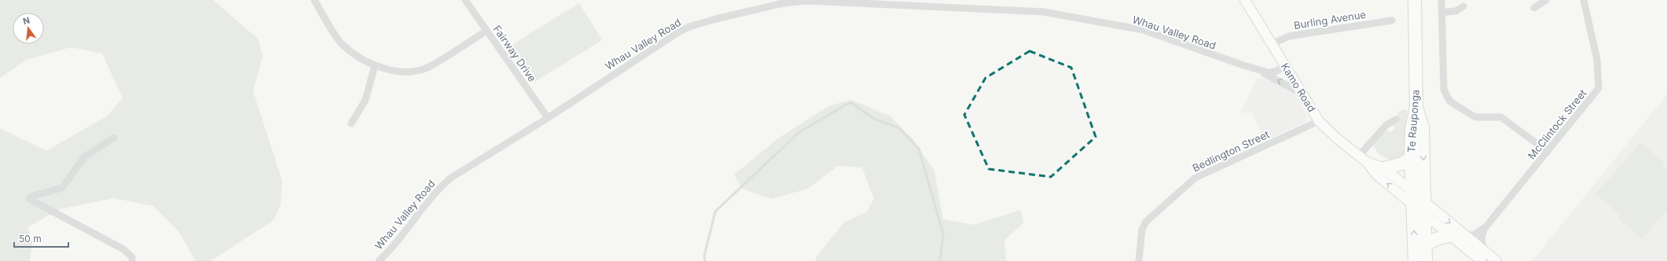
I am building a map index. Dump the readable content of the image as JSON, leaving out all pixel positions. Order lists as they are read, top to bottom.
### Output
{
  "streets": {
    "highway": ["Te Rauponga"],
    "main road": ["Kamo Road"],
    "street": [
      "Burling Avenue",
      "Whau Valley Road",
      "Fairway Drive",
      "McClintock Street",
      "Bedlington Street"
    ]
  },
  "crossings": [
    ["Burling Avenue", "Kamo Road"],
    ["Whau Valley Road", "Fairway Drive"],
    ["Whau Valley Road", "Kamo Road"],
    ["Kamo Road", "Te Rauponga"],
    ["Kamo Road", "McClintock Street"],
    ["Kamo Road", "Bedlington Street"]
  ],
  "scale_bar": "50 m",
  "north": "top"
}
